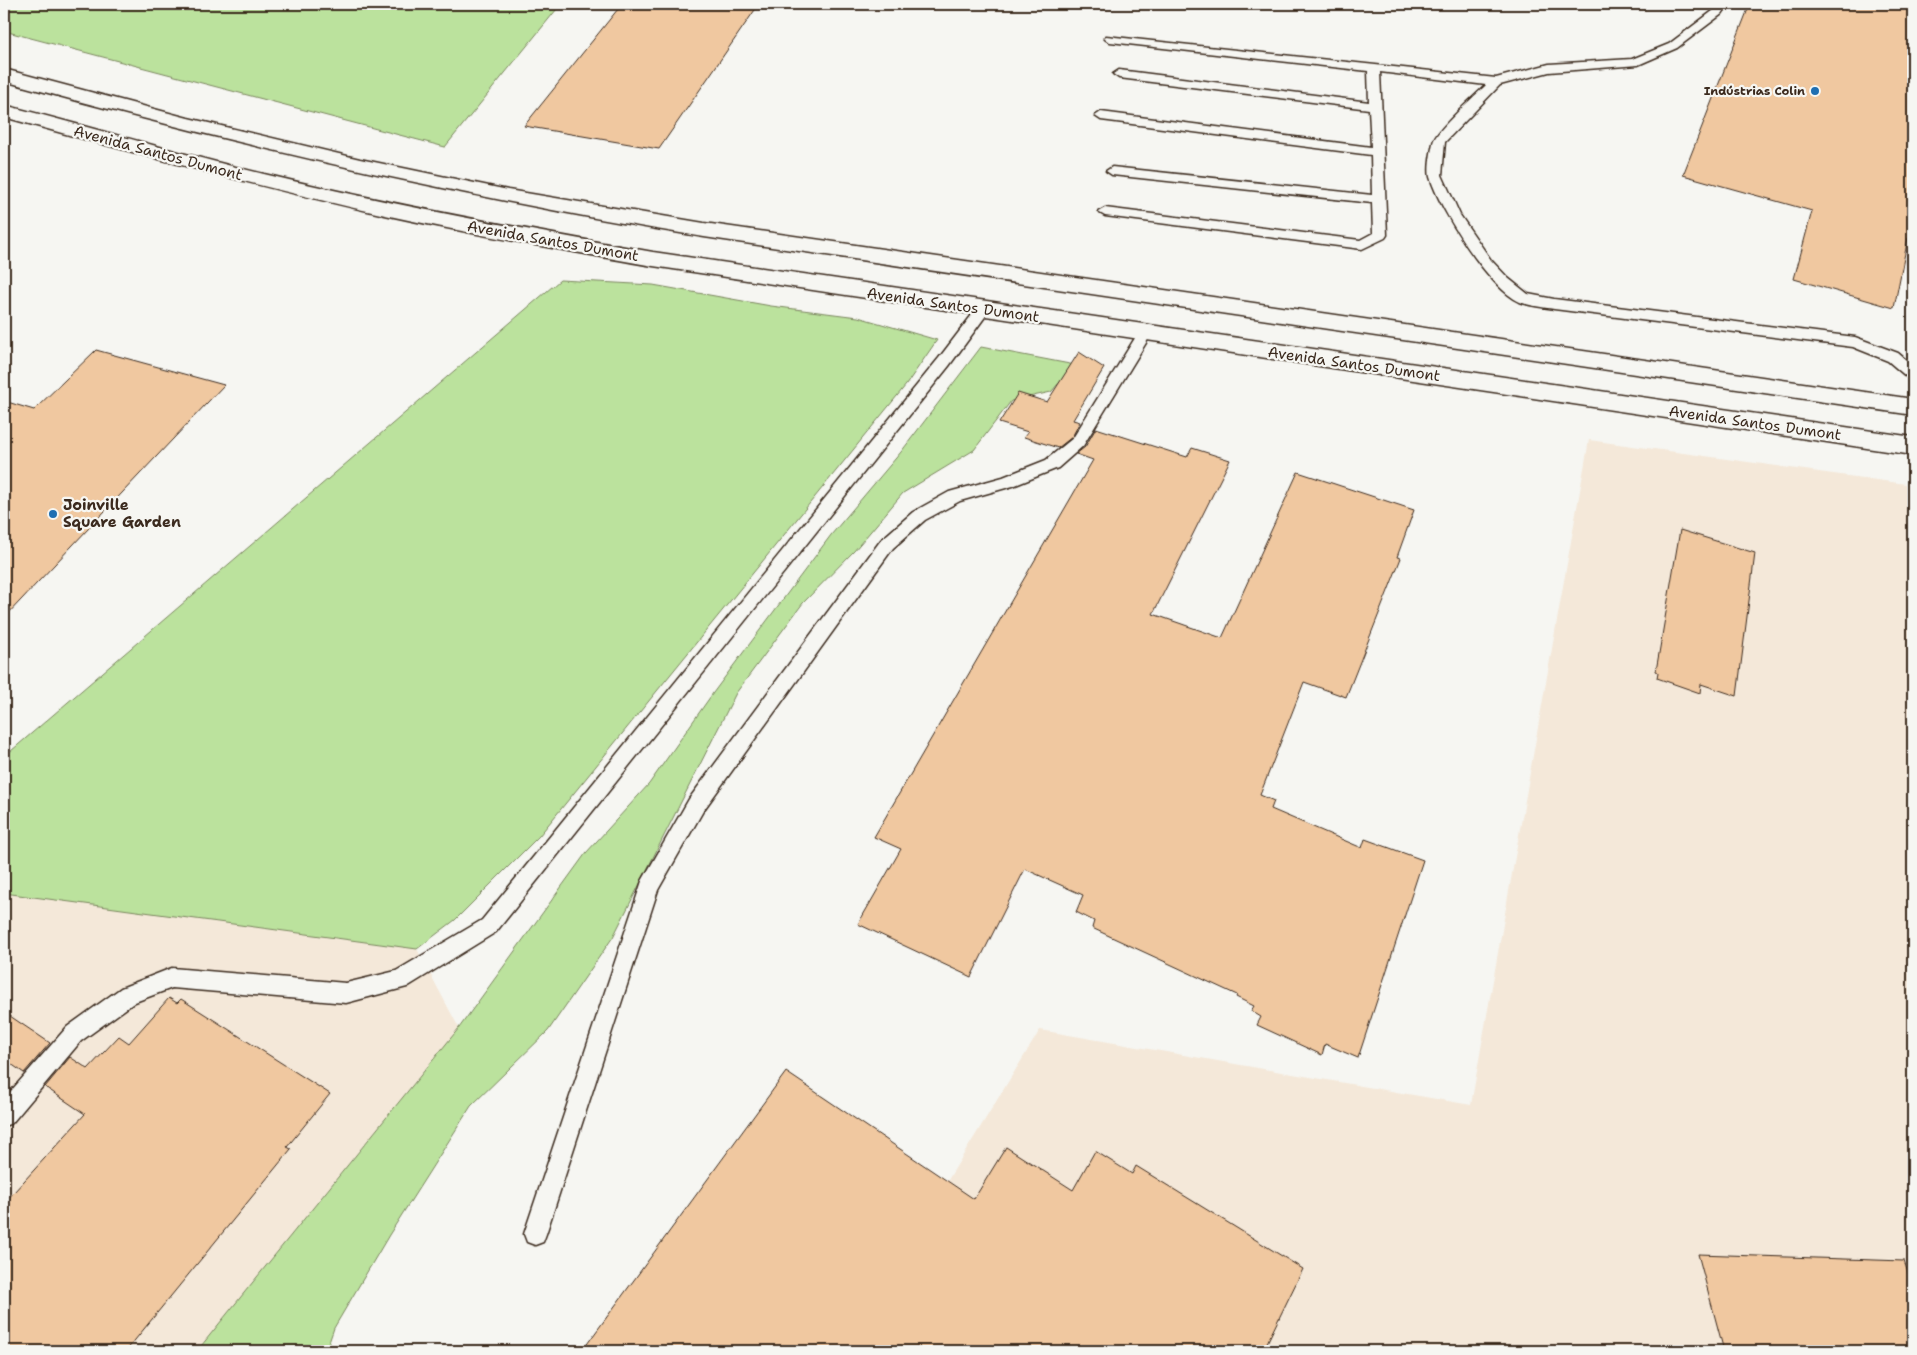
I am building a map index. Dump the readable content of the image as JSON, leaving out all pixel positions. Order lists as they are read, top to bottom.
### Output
{
  "streets": {
    "main road": ["Avenida Santos Dumont"]
  },
  "places": ["Indústrias Colin", "Joinville Square Garden"]
}
